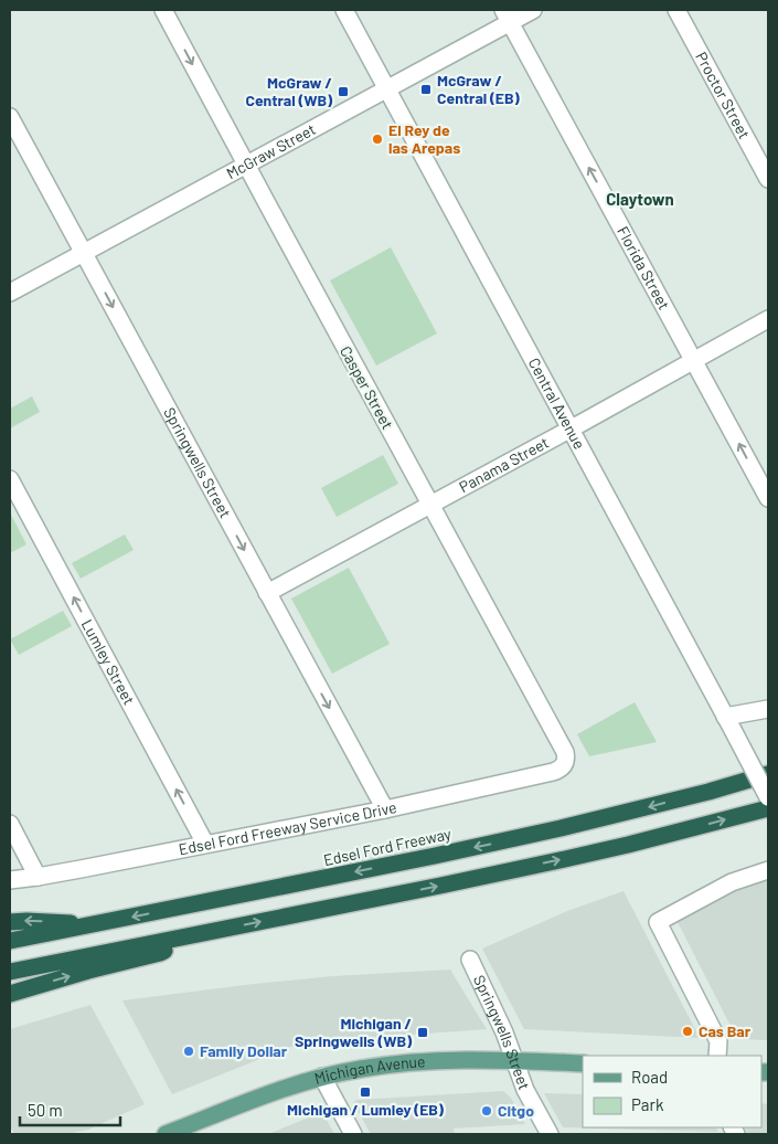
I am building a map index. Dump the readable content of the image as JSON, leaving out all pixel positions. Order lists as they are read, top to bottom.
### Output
{
  "streets": {
    "highway": ["Edsel Ford Freeway"],
    "main road": ["Michigan Avenue"],
    "street": [
      "Proctor Street",
      "McGraw Street",
      "Florida Street",
      "Casper Street",
      "Central Avenue",
      "Springwells Street",
      "Panama Street",
      "Lumley Street",
      "Edsel Ford Freeway Service Drive"
    ]
  },
  "crossings": [
    ["McGraw Street", "Florida Street"],
    ["McGraw Street", "Casper Street"],
    ["McGraw Street", "Central Avenue"],
    ["McGraw Street", "Springwells Street"],
    ["Florida Street", "Panama Street"],
    ["Casper Street", "Panama Street"],
    ["Casper Street", "Edsel Ford Freeway Service Drive"],
    ["Central Avenue", "Panama Street"],
    ["Springwells Street", "Panama Street"],
    ["Springwells Street", "Edsel Ford Freeway Service Drive"],
    ["Springwells Street", "Michigan Avenue"],
    ["Lumley Street", "Edsel Ford Freeway Service Drive"]
  ],
  "one_way": ["Florida Street", "Springwells Street", "Lumley Street"],
  "districts": ["Claytown"],
  "places": {
    "transit": [
      "McGraw / Central (EB)",
      "McGraw / Central (WB)",
      "Michigan / Springwells (WB)",
      "Michigan / Lumley (EB)"
    ],
    "other": [
      "El Rey de las Arepas",
      "Cas Bar",
      "Family Dollar",
      "Citgo"
    ]
  },
  "legend": ["Road", "Park"],
  "scale_bar": "50 m"
}
